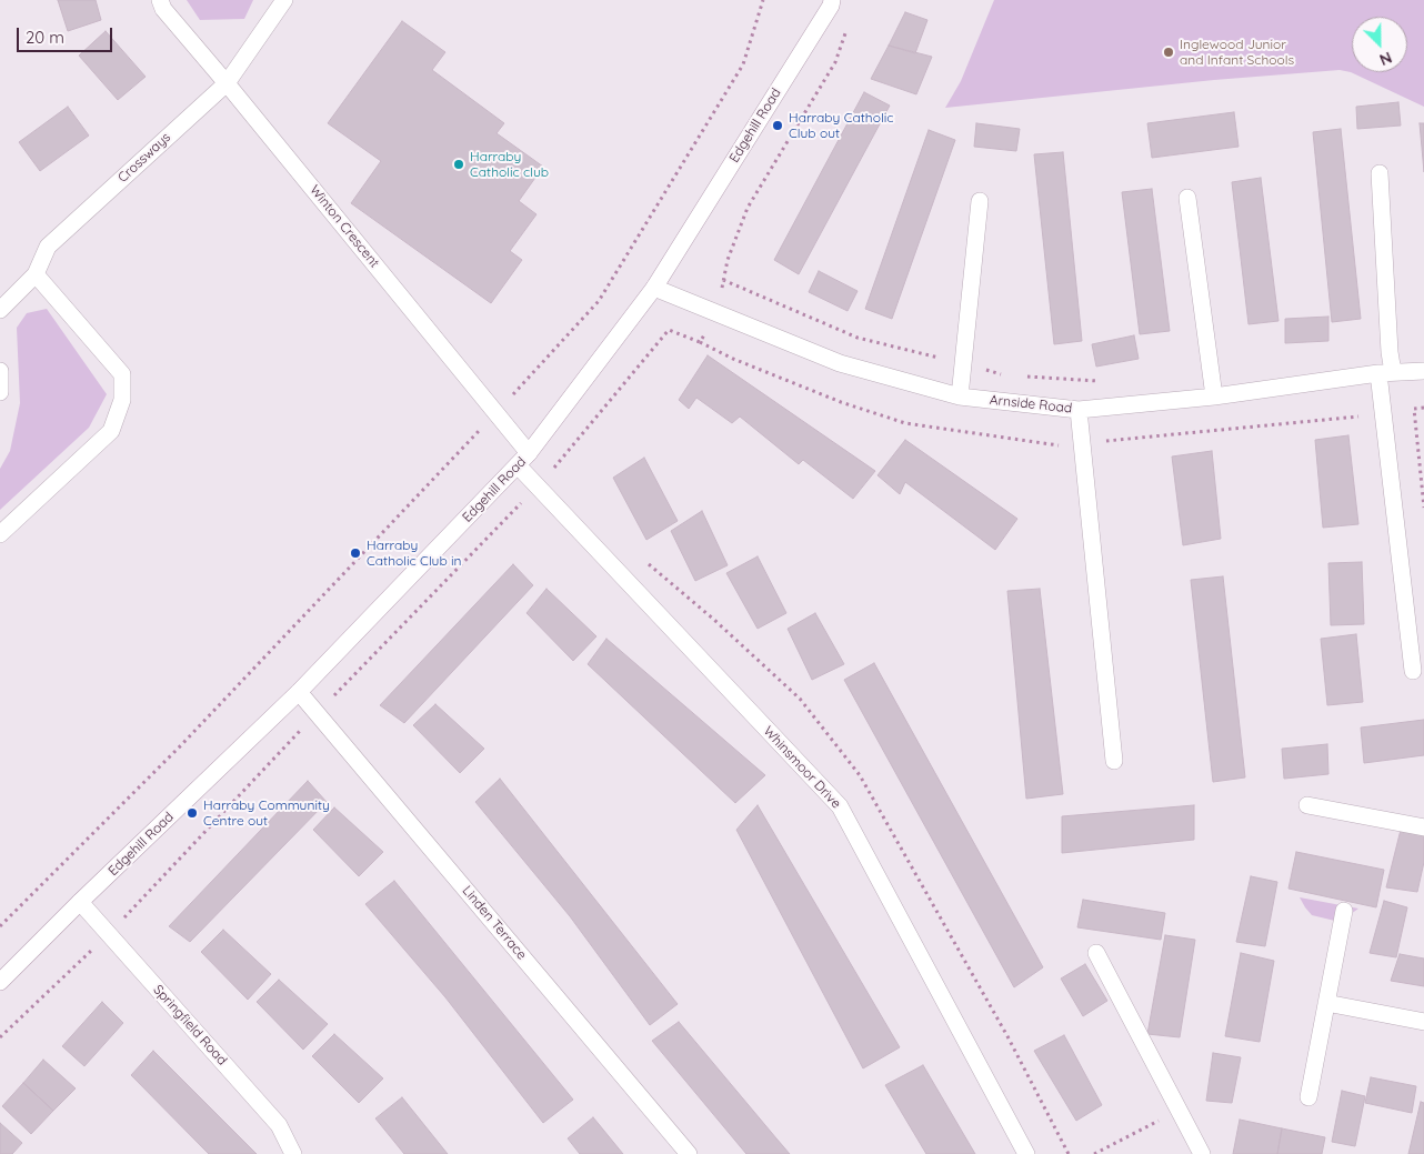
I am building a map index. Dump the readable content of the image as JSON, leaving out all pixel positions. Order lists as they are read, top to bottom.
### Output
{
  "streets": {
    "street": [
      "Edgehill Road",
      "Crossways",
      "Winton Crescent",
      "Arnside Road",
      "Whinsmoor Drive",
      "Linden Terrace",
      "Springfield Road"
    ]
  },
  "crossings": [
    ["Edgehill Road", "Winton Crescent"],
    ["Edgehill Road", "Arnside Road"],
    ["Edgehill Road", "Whinsmoor Drive"],
    ["Edgehill Road", "Linden Terrace"],
    ["Edgehill Road", "Springfield Road"],
    ["Crossways", "Winton Crescent"],
    ["Winton Crescent", "Whinsmoor Drive"]
  ],
  "places": [
    "Inglewood Junior and Infant Schools",
    "Harraby Catholic Club out",
    "Harraby Catholic club",
    "Harraby Catholic Club in",
    "Harraby Community Centre out"
  ],
  "scale_bar": "20 m",
  "north": "bottom right"
}
